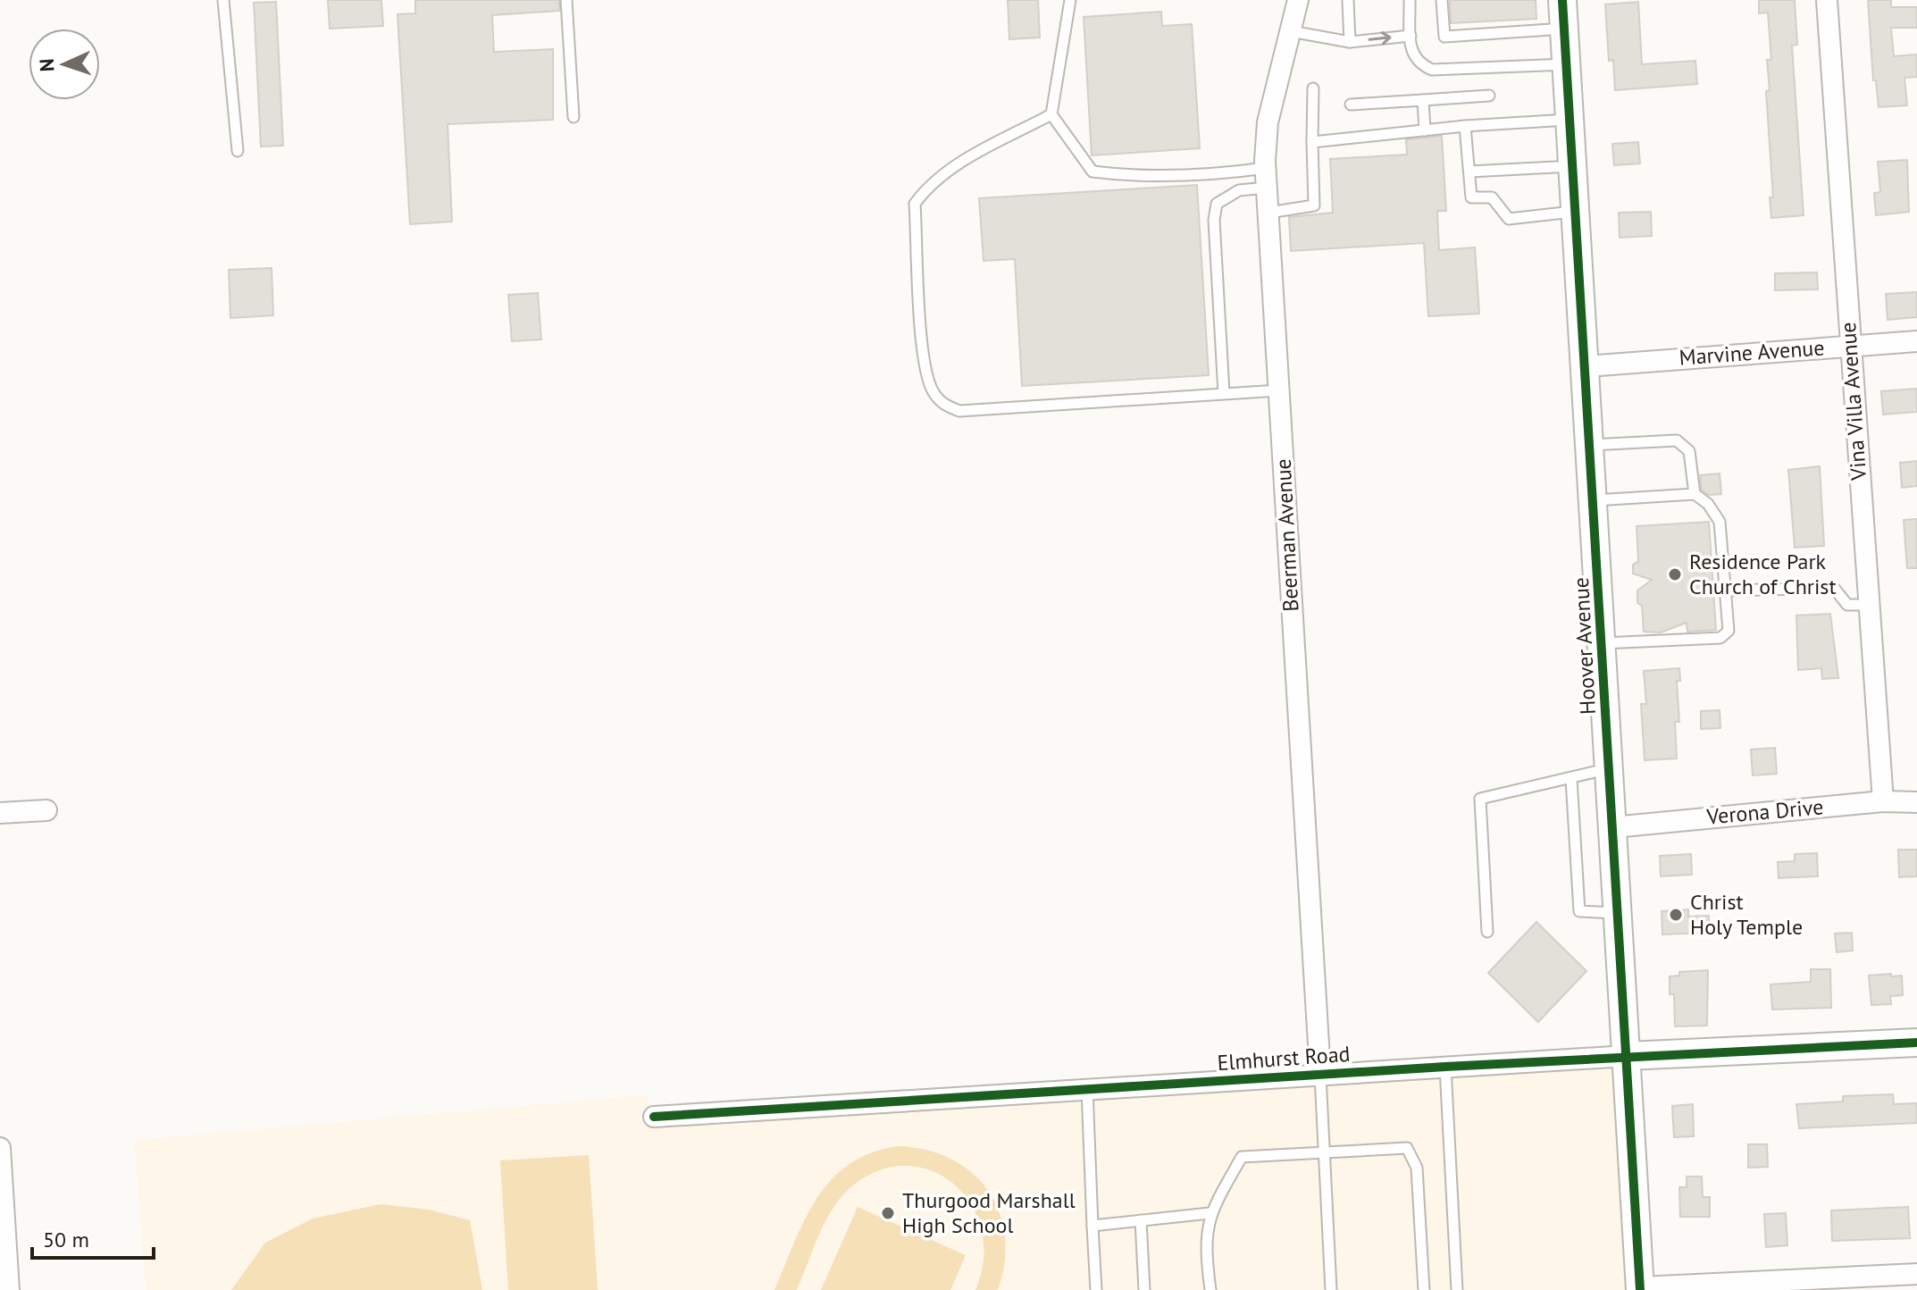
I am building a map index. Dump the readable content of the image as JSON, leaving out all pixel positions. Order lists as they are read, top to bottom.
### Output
{
  "streets": {
    "street": [
      "Marvine Avenue",
      "Vina Villa Avenue",
      "Beerman Avenue",
      "Hoover Avenue",
      "Verona Drive",
      "Elmhurst Road"
    ]
  },
  "crossings": [
    ["Marvine Avenue", "Vina Villa Avenue"],
    ["Marvine Avenue", "Hoover Avenue"],
    ["Vina Villa Avenue", "Verona Drive"],
    ["Beerman Avenue", "Elmhurst Road"],
    ["Hoover Avenue", "Verona Drive"],
    ["Hoover Avenue", "Elmhurst Road"]
  ],
  "places": ["Residence Park Church of Christ", "Christ Holy Temple", "Thurgood Marshall High School"],
  "scale_bar": "50 m",
  "north": "left"
}
